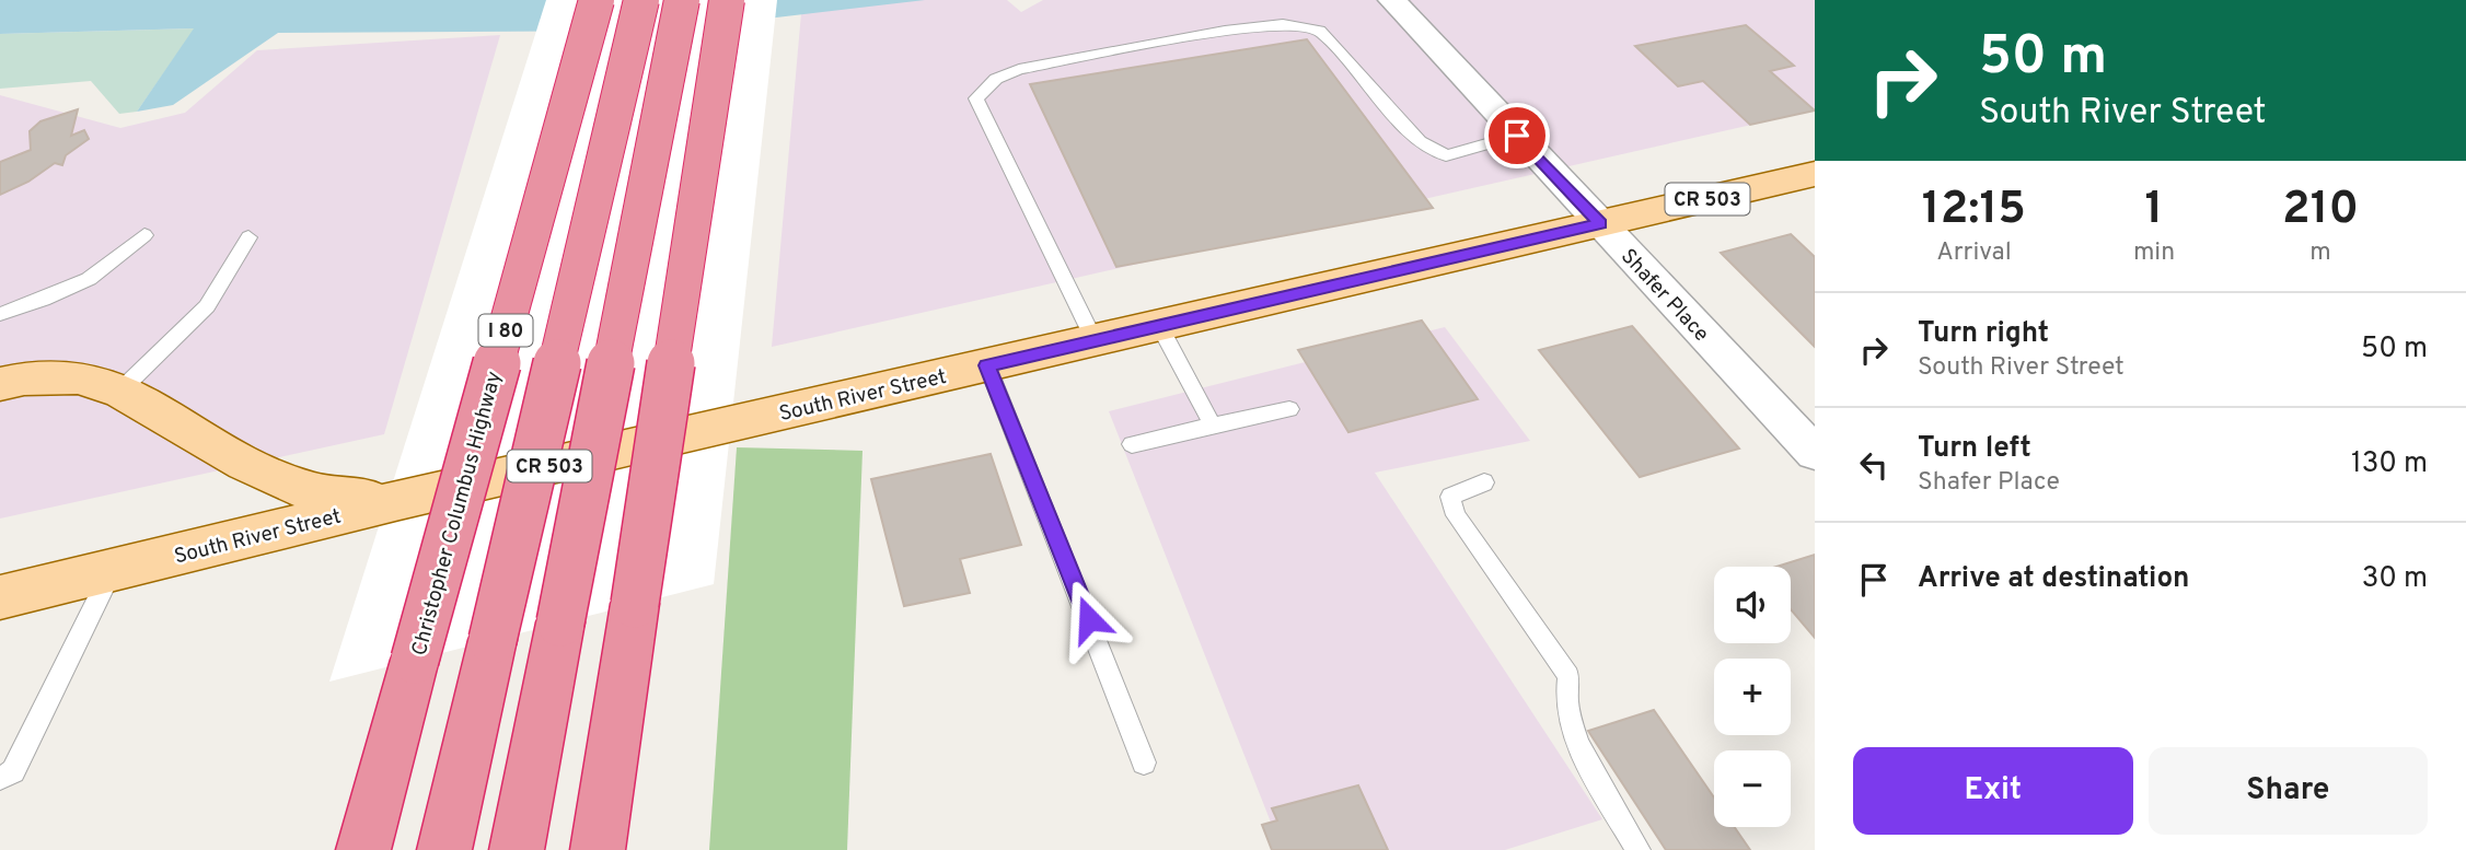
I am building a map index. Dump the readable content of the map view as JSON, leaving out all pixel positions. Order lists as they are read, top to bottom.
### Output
{
  "streets": {
    "highway": ["I 80", "Christopher Columbus Highway"],
    "main road": ["CR 503", "South River Street"],
    "street": ["Shafer Place"]
  },
  "crossings": [
    ["Shafer Place", "South River Street"]
  ],
  "page": {
    "turn": ["50 m", "South River Street"],
    "eta": [
      "12:15",
      "Arrival",
      "1",
      "min",
      "210",
      "m"
    ],
    "list": [
      {
        "name": "Turn right",
        "note": "South River Street",
        "value": "50 m"
      },
      {
        "name": "Turn left",
        "note": "Shafer Place",
        "value": "130 m"
      },
      {
        "name": "Arrive at destination",
        "value": "30 m"
      }
    ],
    "map_buttons": ["+", "−"],
    "buttons": ["Exit", "Share"]
  }
}
